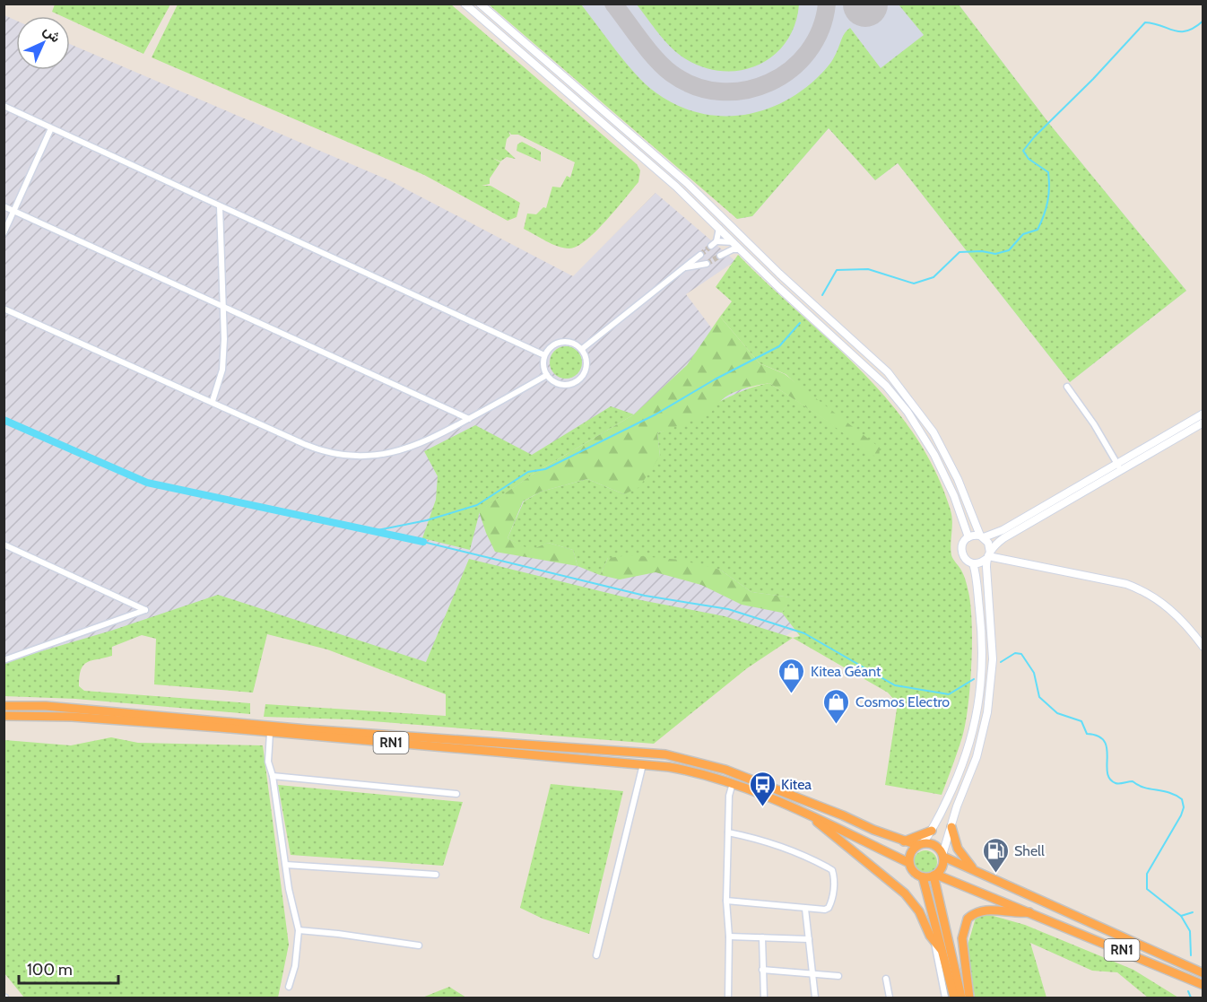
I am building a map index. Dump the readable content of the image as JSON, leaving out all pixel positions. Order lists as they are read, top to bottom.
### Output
{
  "streets": {
    "highway": ["RN1"]
  },
  "places": {
    "shop": ["Kitea Géant", "Cosmos Electro"],
    "bus stop": ["Kitea"],
    "fuel station": ["Shell"]
  },
  "scale_bar": "100 m",
  "north": "top right"
}
